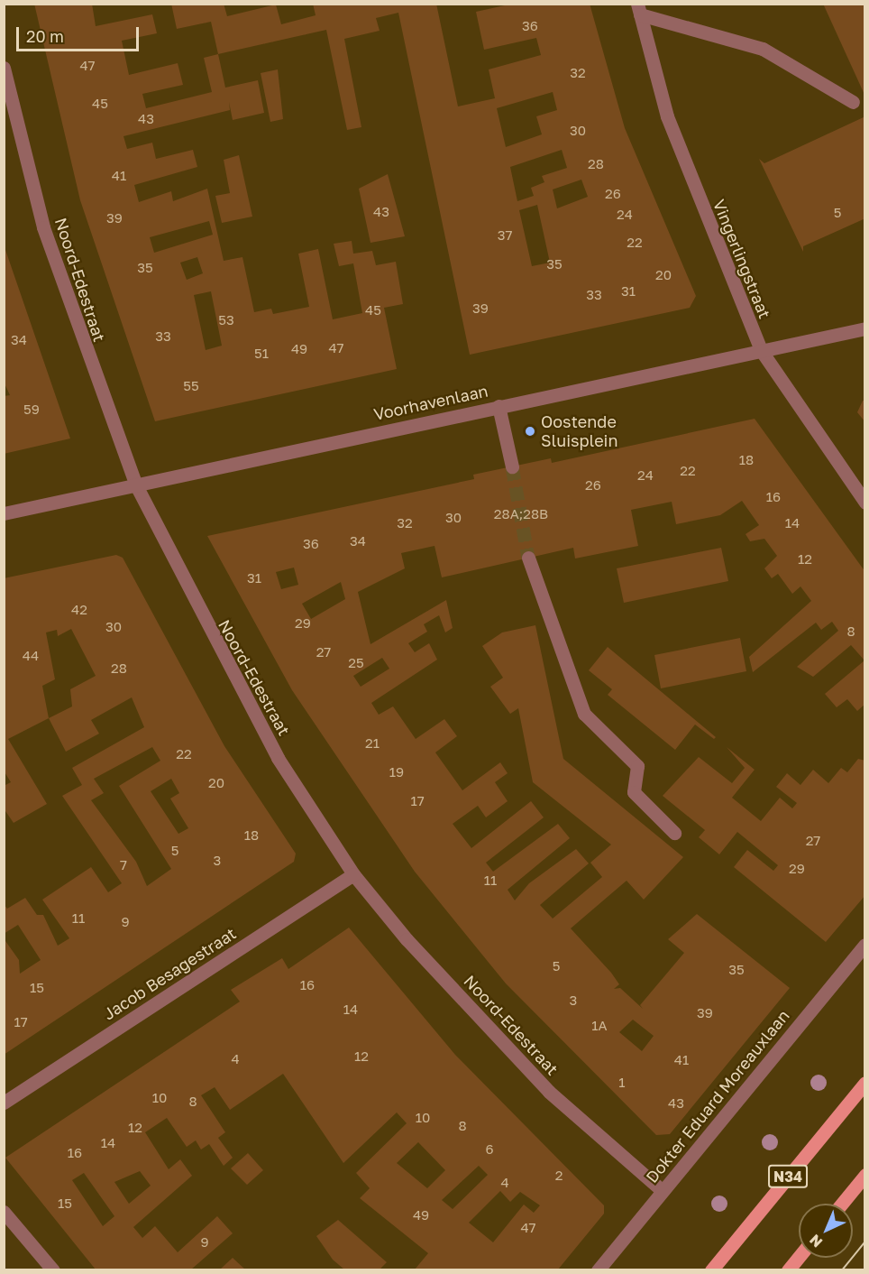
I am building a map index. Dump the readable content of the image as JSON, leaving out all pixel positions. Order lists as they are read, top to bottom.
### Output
{
  "streets": {
    "main road": ["N34"],
    "street": [
      "Vingerlingstraat",
      "Noord-Edestraat",
      "Voorhavenlaan",
      "Jacob Besagestraat",
      "Dokter Eduard Moreauxlaan"
    ]
  },
  "crossings": [
    ["Vingerlingstraat", "Voorhavenlaan"],
    ["Noord-Edestraat", "Voorhavenlaan"],
    ["Noord-Edestraat", "Jacob Besagestraat"],
    ["Noord-Edestraat", "Dokter Eduard Moreauxlaan"]
  ],
  "places": ["Oostende Sluisplein"],
  "house_numbers": [
    "36",
    "47",
    "32",
    "45",
    "43",
    "30",
    "28",
    "41",
    "26",
    "43",
    "5",
    "24",
    "39",
    "37",
    "22",
    "35",
    "35",
    "20",
    "31",
    "33",
    "39",
    "45",
    "53",
    "33",
    "34",
    "47",
    "49",
    "51",
    "55",
    "59",
    "18",
    "22",
    "24",
    "26",
    "16",
    "28A;28B",
    "30",
    "32",
    "14",
    "34",
    "36",
    "12",
    "31",
    "42",
    "29",
    "30",
    "8",
    "27",
    "44",
    "25",
    "28",
    "21",
    "22",
    "19",
    "20",
    "17",
    "18",
    "27",
    "5",
    "3",
    "7",
    "29",
    "11",
    "11",
    "9",
    "5",
    "35",
    "16",
    "15",
    "3",
    "14",
    "39",
    "17",
    "1A",
    "12",
    "4",
    "41",
    "1",
    "10",
    "8",
    "43",
    "10",
    "8",
    "12",
    "14",
    "6",
    "16",
    "2",
    "4",
    "15",
    "49",
    "47",
    "9"
  ],
  "scale_bar": "20 m",
  "north": "bottom left"
}
